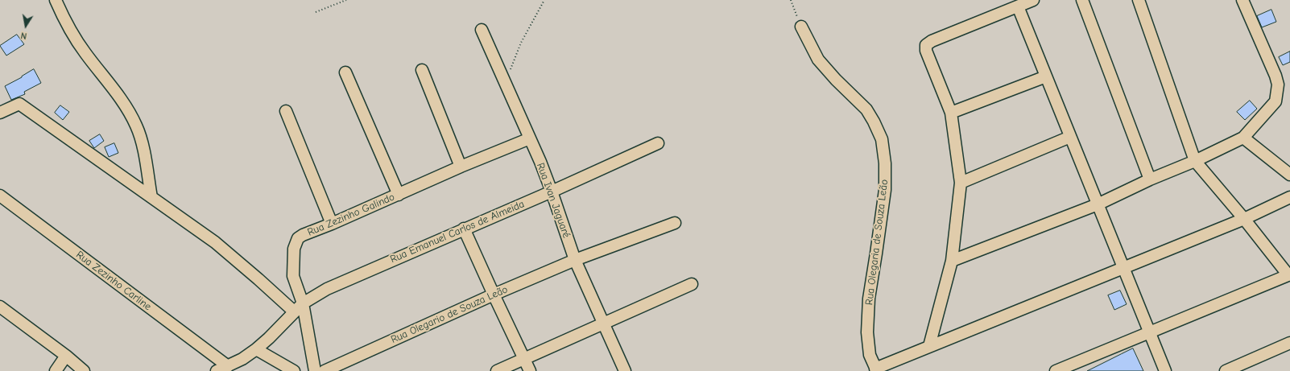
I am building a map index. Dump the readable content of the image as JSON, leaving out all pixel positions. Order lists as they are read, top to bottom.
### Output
{
  "streets": {
    "street": [
      "Rua Ivan Jaguaré",
      "Rua Zezinho Galindo",
      "Rua Emanuel Carlos de Almeida",
      "Rua Olegaria de Souza Leão",
      "Rua Zezinho Carline",
      "Rua Olegario de Souza Leão"
    ]
  },
  "crossings": [
    ["Rua Ivan Jaguaré", "Rua Zezinho Galindo"],
    ["Rua Ivan Jaguaré", "Rua Emanuel Carlos de Almeida"],
    ["Rua Ivan Jaguaré", "Rua Olegario de Souza Leão"],
    ["Rua Zezinho Galindo", "Rua Emanuel Carlos de Almeida"],
    ["Rua Emanuel Carlos de Almeida", "Rua Zezinho Carline"]
  ],
  "north": "bottom"
}
